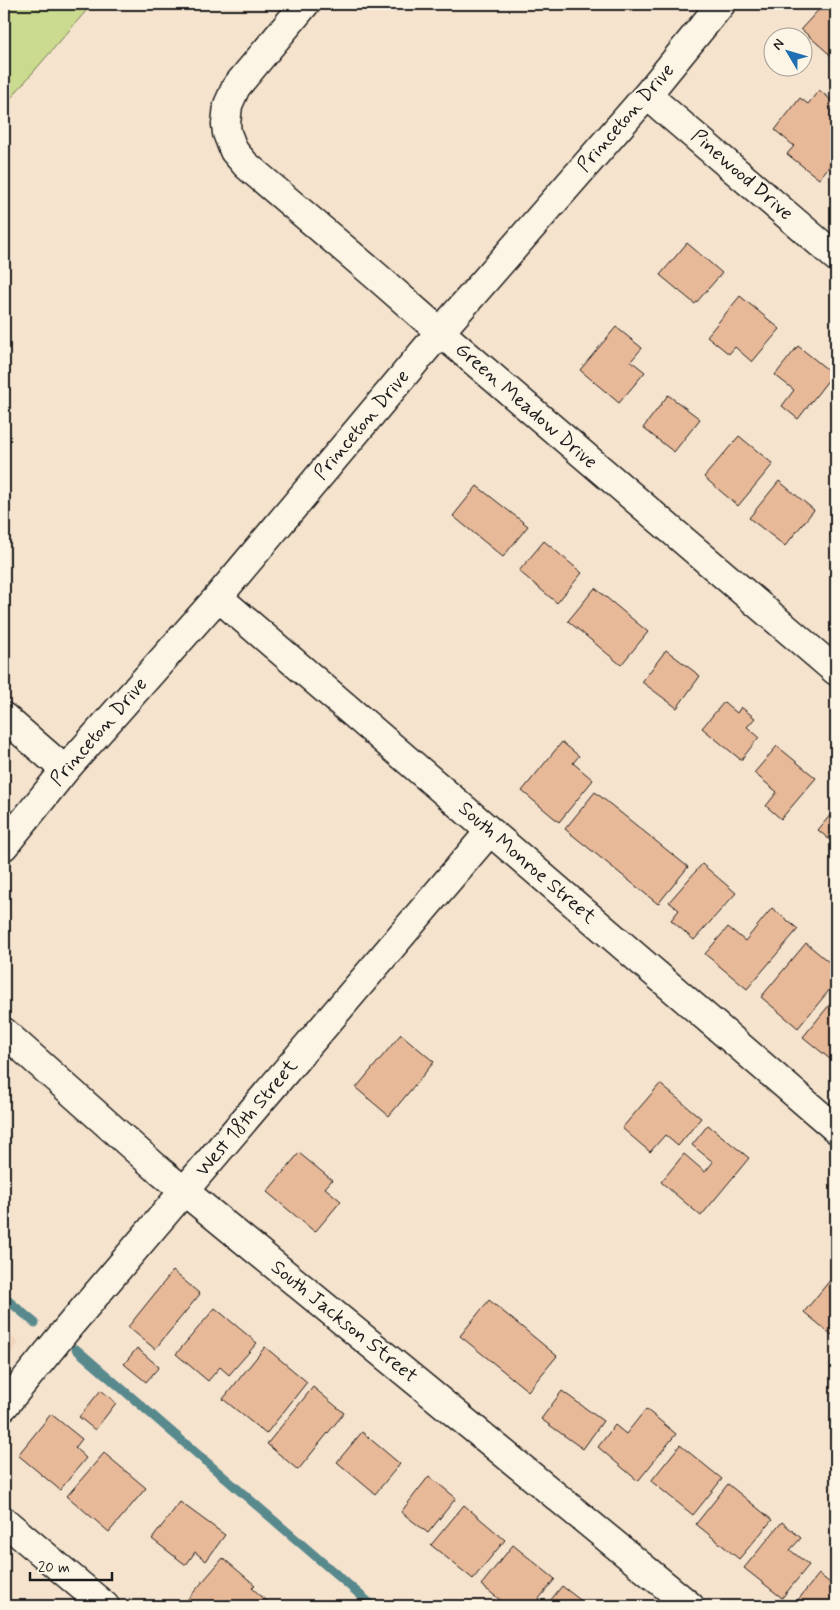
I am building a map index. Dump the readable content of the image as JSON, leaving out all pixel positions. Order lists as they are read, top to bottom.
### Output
{
  "streets": {
    "street": [
      "Princeton Drive",
      "Pinewood Drive",
      "Green Meadow Drive",
      "South Monroe Street",
      "West 18th Street",
      "South Jackson Street"
    ]
  },
  "crossings": [
    ["Princeton Drive", "Pinewood Drive"],
    ["Princeton Drive", "Green Meadow Drive"],
    ["Princeton Drive", "South Monroe Street"],
    ["South Monroe Street", "West 18th Street"],
    ["West 18th Street", "South Jackson Street"]
  ],
  "scale_bar": "20 m",
  "north": "top left"
}
